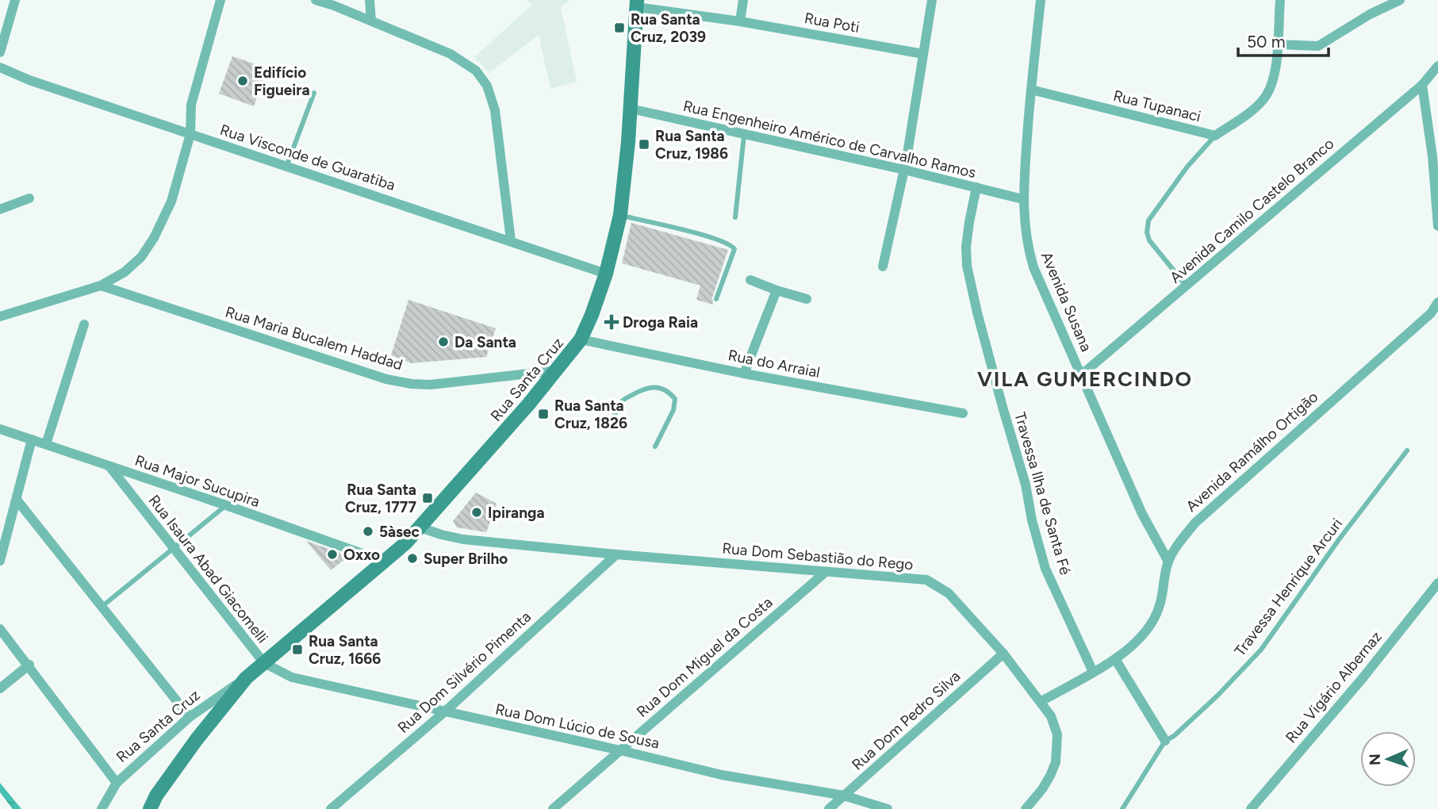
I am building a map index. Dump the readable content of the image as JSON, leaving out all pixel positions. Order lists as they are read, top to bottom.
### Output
{
  "streets": {
    "main road": ["Rua Santa Cruz"],
    "street": [
      "Rua Poti",
      "Rua Tupanaci",
      "Rua Engenheiro Américo de Carvalho Ramos",
      "Rua Visconde de Guaratiba",
      "Avenida Camilo Castelo Branco",
      "Avenida Susana",
      "Rua Maria Bucalem Haddad",
      "Rua do Arraial",
      "Avenida Ramálho Ortigão",
      "Rua Major Sucupira",
      "Travessa Ilha de Santa Fé",
      "Rua Dom Sebastião do Rego",
      "Rua Isaura Abad Giacomelli",
      "Rua Dom Miguel da Costa",
      "Rua Dom Silvério Pimenta",
      "Rua Vigário Albernaz",
      "Rua Dom Pedro Silva",
      "Rua Dom Lúcio de Sousa"
    ],
    "lane": ["Travessa Henrique Arcuri"]
  },
  "crossings": [
    ["Rua Poti", "Rua Santa Cruz"],
    ["Rua Tupanaci", "Avenida Susana"],
    ["Rua Engenheiro Américo de Carvalho Ramos", "Avenida Susana"],
    ["Rua Engenheiro Américo de Carvalho Ramos", "Rua Santa Cruz"],
    ["Rua Engenheiro Américo de Carvalho Ramos", "Travessa Ilha de Santa Fé"],
    ["Rua Visconde de Guaratiba", "Rua Santa Cruz"],
    ["Avenida Camilo Castelo Branco", "Avenida Susana"],
    ["Avenida Susana", "Avenida Ramálho Ortigão"],
    ["Rua Maria Bucalem Haddad", "Rua Santa Cruz"],
    ["Rua do Arraial", "Rua Santa Cruz"],
    ["Rua Santa Cruz", "Rua Major Sucupira"],
    ["Rua Santa Cruz", "Rua Dom Sebastião do Rego"],
    ["Rua Santa Cruz", "Rua Isaura Abad Giacomelli"],
    ["Rua Santa Cruz", "Rua Dom Lúcio de Sousa"],
    ["Avenida Ramálho Ortigão", "Travessa Ilha de Santa Fé"],
    ["Avenida Ramálho Ortigão", "Rua Dom Sebastião do Rego"],
    ["Rua Major Sucupira", "Rua Isaura Abad Giacomelli"],
    ["Rua Dom Sebastião do Rego", "Rua Dom Miguel da Costa"],
    ["Rua Dom Sebastião do Rego", "Rua Dom Silvério Pimenta"],
    ["Rua Dom Sebastião do Rego", "Rua Dom Pedro Silva"],
    ["Rua Isaura Abad Giacomelli", "Rua Dom Lúcio de Sousa"],
    ["Rua Dom Miguel da Costa", "Rua Dom Lúcio de Sousa"],
    ["Rua Dom Silvério Pimenta", "Rua Dom Lúcio de Sousa"],
    ["Rua Dom Pedro Silva", "Rua Dom Lúcio de Sousa"]
  ],
  "districts": ["VILA GUMERCINDO"],
  "places": {
    "transit": [
      "Rua Santa Cruz, 2039",
      "Rua Santa Cruz, 1986",
      "Rua Santa Cruz, 1826",
      "Rua Santa Cruz, 1777",
      "Rua Santa Cruz, 1666"
    ],
    "other": [
      "Edifício Figueira",
      "Da Santa",
      "Ipiranga",
      "5àsec",
      "Oxxo",
      "Super Brilho"
    ],
    "health": ["Droga Raia"]
  },
  "scale_bar": "50 m",
  "north": "left"
}
